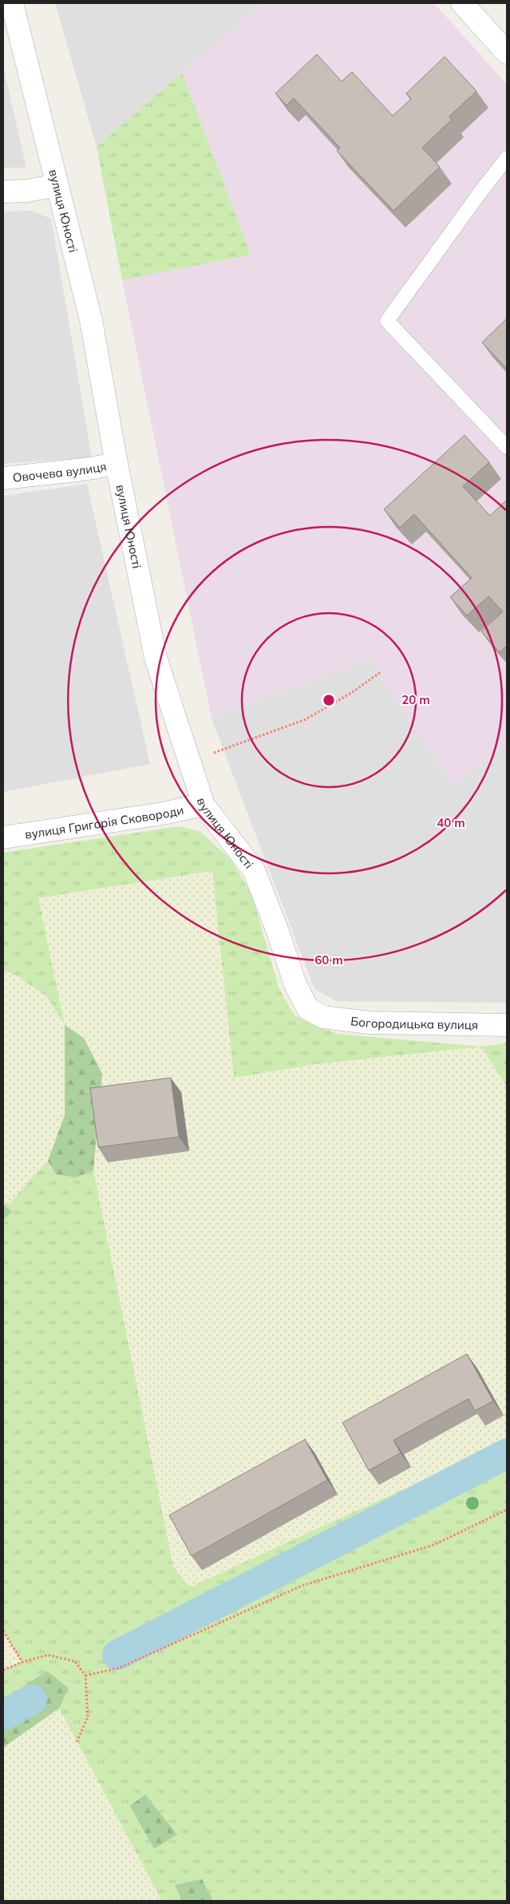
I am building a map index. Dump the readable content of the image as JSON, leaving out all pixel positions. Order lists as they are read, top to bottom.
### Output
{
  "streets": {
    "street": [
      "вулиця Юності",
      "Овочева вулиця",
      "вулиця Григорія Сковороди",
      "Богородицька вулиця"
    ]
  },
  "crossings": [
    ["вулиця Юності", "Овочева вулиця"],
    ["вулиця Юності", "вулиця Григорія Сковороди"],
    ["вулиця Юності", "Богородицька вулиця"]
  ],
  "rings": ["20 m", "40 m", "60 m"]
}
